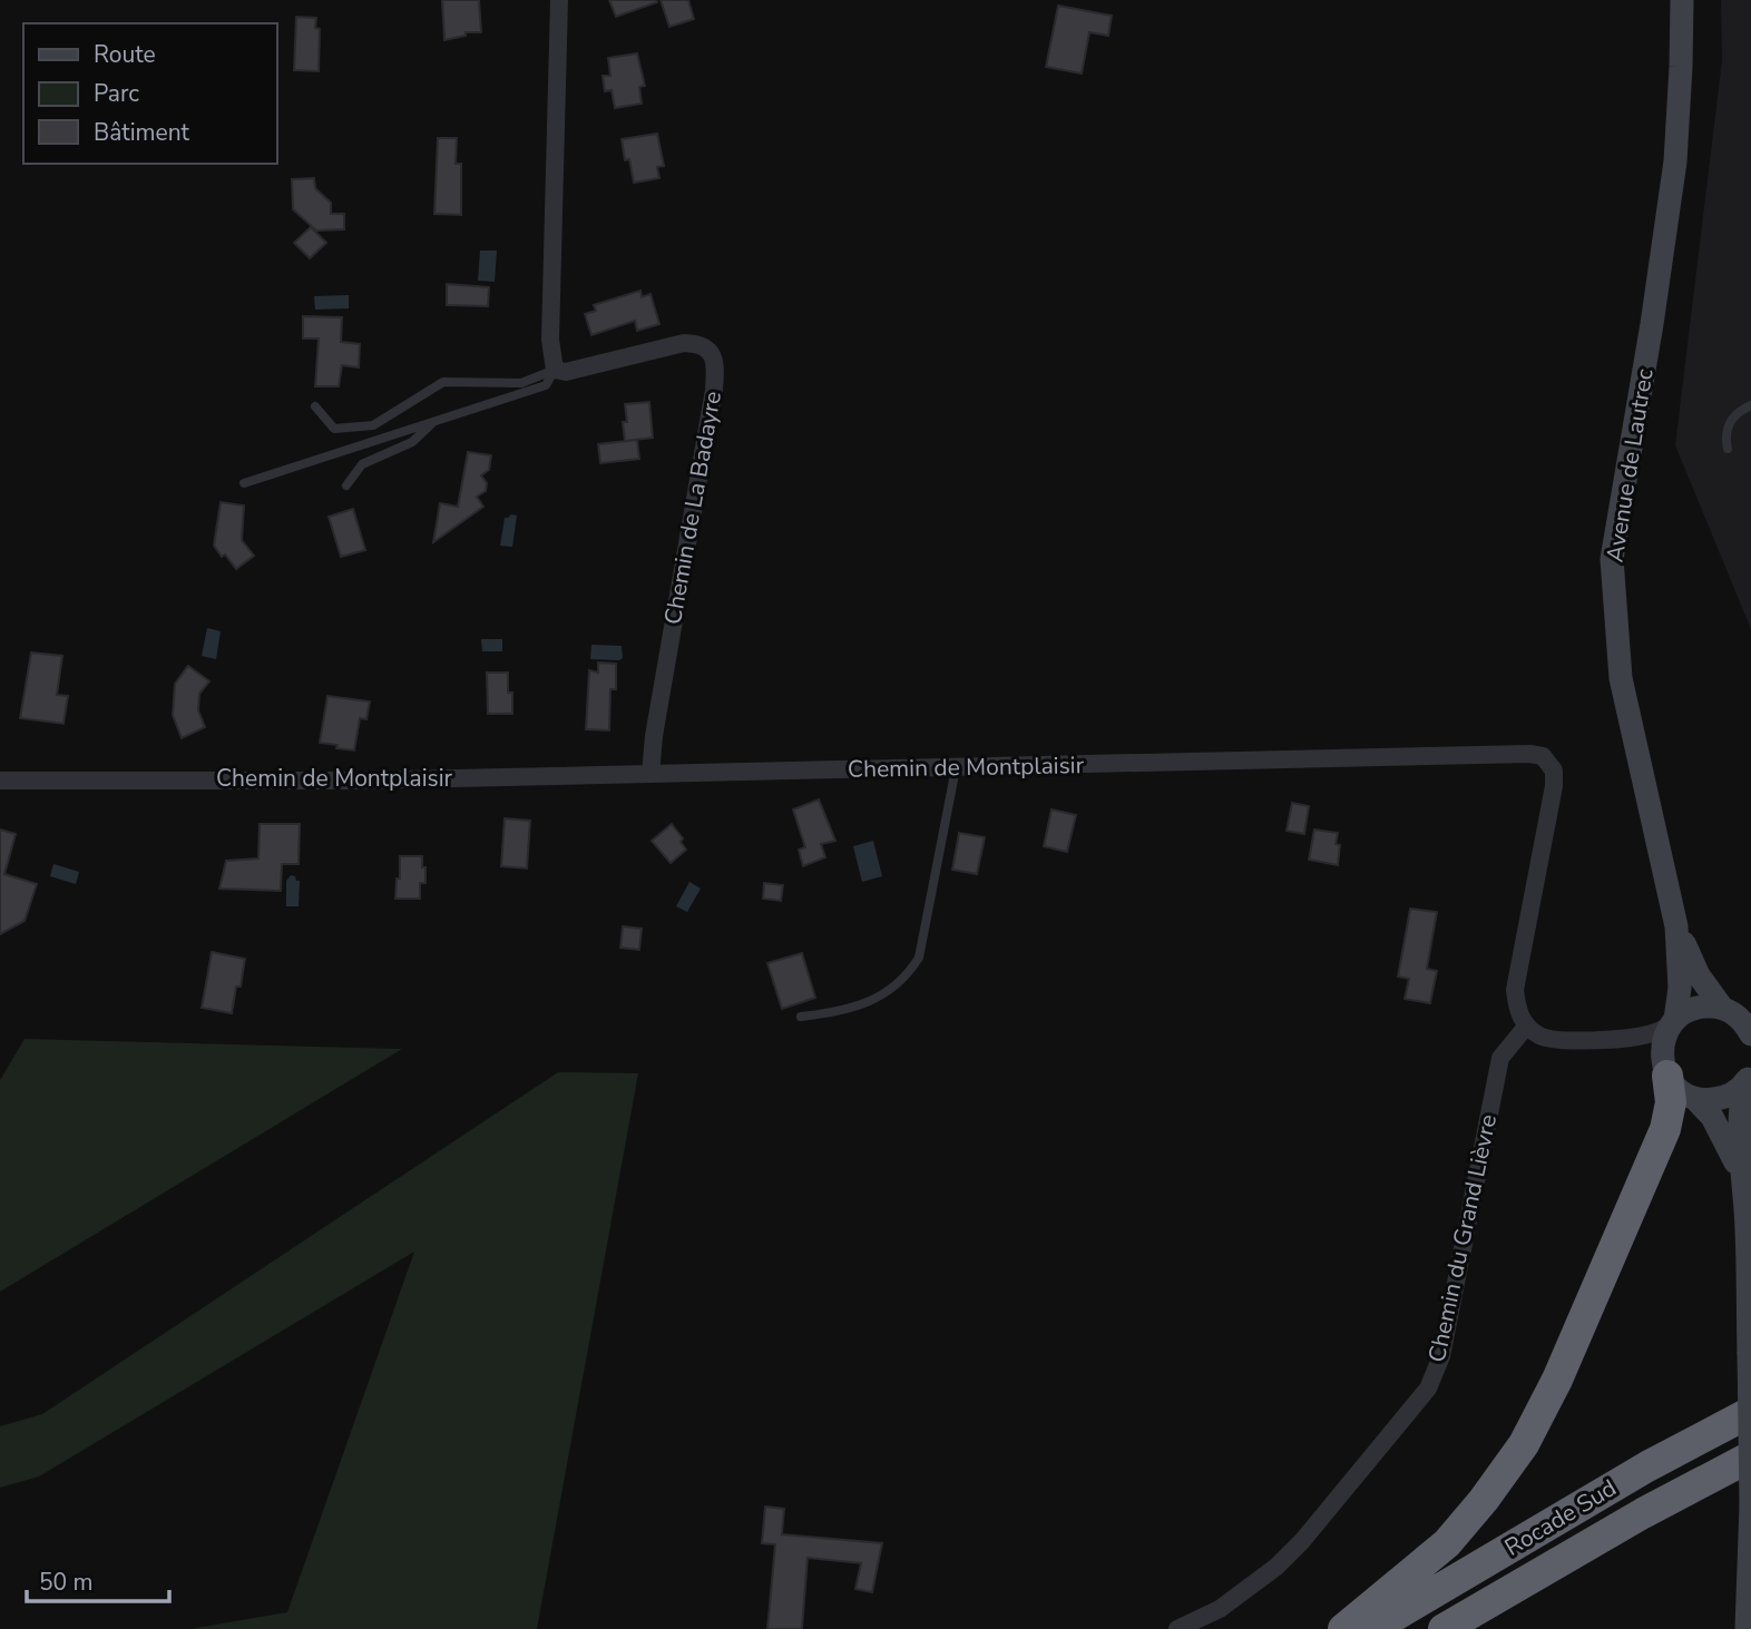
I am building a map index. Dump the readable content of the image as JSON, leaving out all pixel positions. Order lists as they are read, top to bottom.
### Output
{
  "streets": {
    "highway": ["Rocade Sud"],
    "main road": ["Avenue de Lautrec"],
    "street": ["Chemin de La Badayre", "Chemin de Montplaisir", "Chemin du Grand Lièvre"]
  },
  "crossings": [
    ["Chemin de La Badayre", "Chemin de Montplaisir"],
    ["Chemin de Montplaisir", "Chemin du Grand Lièvre"]
  ],
  "legend": ["Route", "Parc", "Bâtiment"],
  "scale_bar": "50 m"
}
